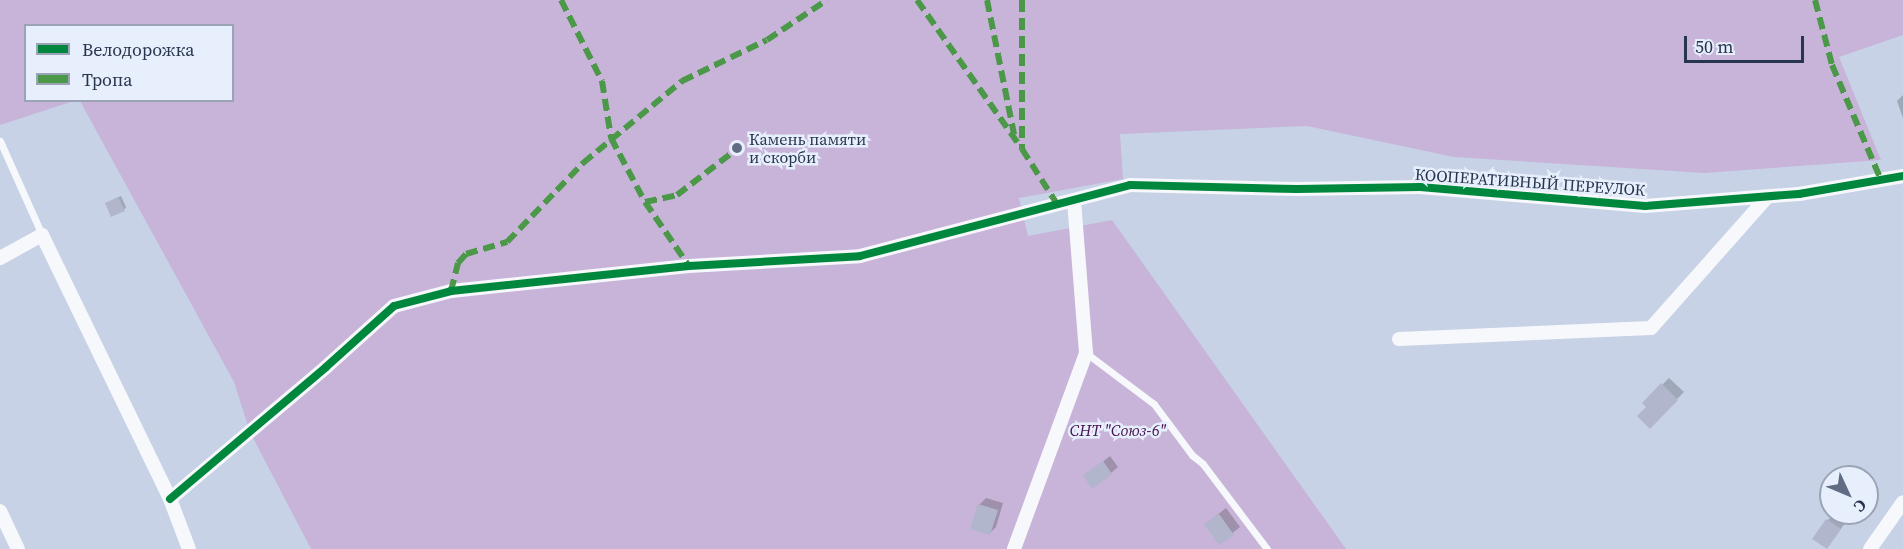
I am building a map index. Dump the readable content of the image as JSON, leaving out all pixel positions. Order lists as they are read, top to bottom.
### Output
{
  "streets": {
    "street": ["КООПЕРАТИВНЫЙ ПЕРЕУЛОК"]
  },
  "parks": ["СНТ \"Союз-6\""],
  "places": ["Камень памяти и скорби"],
  "legend": ["Велодорожка", "Тропа"],
  "scale_bar": "50 m",
  "north": "bottom right"
}
